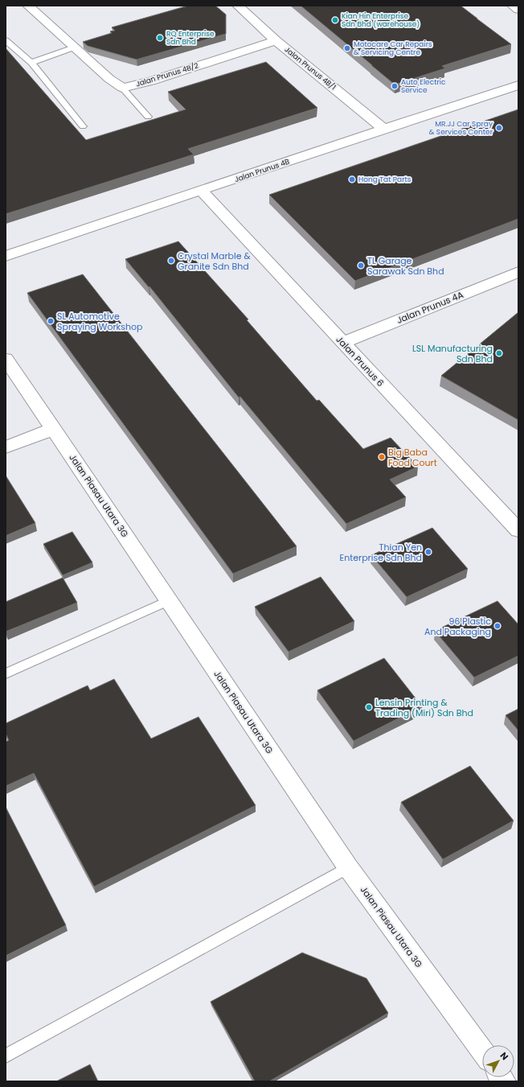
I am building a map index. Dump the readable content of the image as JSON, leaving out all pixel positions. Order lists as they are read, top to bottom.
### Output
{
  "streets": {
    "street": [
      "Jalan Prunus 4B/1",
      "Jalan Prunus 4B/2",
      "Jalan Prunus 4B",
      "Jalan Prunus 4A",
      "Jalan Prunus 6",
      "Jalan Piasau Utara 3G"
    ]
  },
  "crossings": [
    ["Jalan Prunus 4B/1", "Jalan Prunus 4B/2"],
    ["Jalan Prunus 4B/1", "Jalan Prunus 4B"],
    ["Jalan Prunus 4B", "Jalan Prunus 6"],
    ["Jalan Prunus 4A", "Jalan Prunus 6"]
  ],
  "places": [
    "Kian Hin Enterprise Sdn Bhd (warehouse)",
    "RQ Enterprise Sdn Bhd",
    "Motocare Car Repairs & Servicing Centre",
    "Auto Electric Service",
    "MR.JJ Car Spray & Services Center",
    "Hong Tat Parts",
    "Crystal Marble & Granite Sdn Bhd",
    "TL Garage Sarawak Sdn Bhd",
    "SL Automotive Spraying Workshop",
    "LSL Manufacturing Sdn Bhd",
    "Big Baba Food Court",
    "Thian Yen Enterprise Sdn Bhd",
    "96 Plastic And Packaging",
    "Lensin Printing & Trading (Miri) Sdn Bhd"
  ],
  "north": "top right"
}
